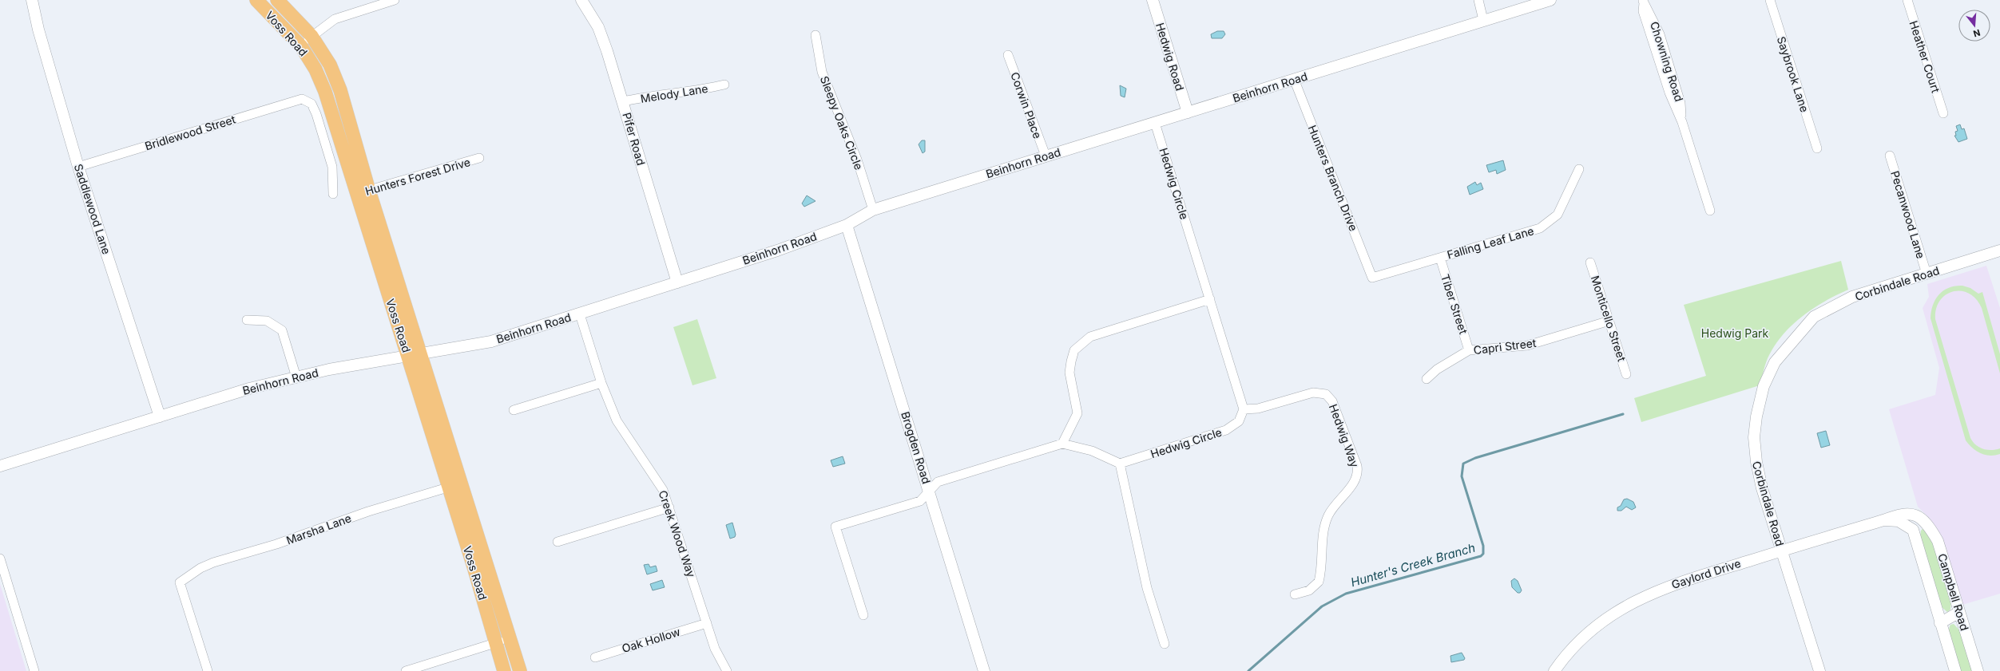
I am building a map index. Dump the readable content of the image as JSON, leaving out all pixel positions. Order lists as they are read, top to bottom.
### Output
{
  "streets": {
    "main road": ["Voss Road"],
    "street": [
      "Hedwig Road",
      "Heather Court",
      "Chowning Road",
      "Saybrook Lane",
      "Beinhorn Road",
      "Melody Lane",
      "Corwin Place",
      "Sleepy Oaks Circle",
      "Bridlewood Street",
      "Pifer Road",
      "Hunters Forest Drive",
      "Hunters Branch Drive",
      "Hedwig Circle",
      "Saddlewood Lane",
      "Pecanwood Lane",
      "Falling Leaf Lane",
      "Corbindale Road",
      "Tiber Street",
      "Monticello Street",
      "Capri Street",
      "Hedwig Way",
      "Brogden Road",
      "Marsha Lane",
      "Creek Wood Way",
      "Gaylord Drive",
      "Campbell Road",
      "Oak Hollow"
    ]
  },
  "crossings": [
    ["Voss Road", "Beinhorn Road"],
    ["Voss Road", "Hunters Forest Drive"],
    ["Voss Road", "Marsha Lane"],
    ["Hedwig Road", "Beinhorn Road"],
    ["Beinhorn Road", "Corwin Place"],
    ["Beinhorn Road", "Sleepy Oaks Circle"],
    ["Beinhorn Road", "Pifer Road"],
    ["Beinhorn Road", "Hunters Branch Drive"],
    ["Beinhorn Road", "Hedwig Circle"],
    ["Beinhorn Road", "Saddlewood Lane"],
    ["Beinhorn Road", "Brogden Road"],
    ["Beinhorn Road", "Creek Wood Way"],
    ["Melody Lane", "Pifer Road"],
    ["Bridlewood Street", "Saddlewood Lane"],
    ["Hunters Branch Drive", "Falling Leaf Lane"],
    ["Hedwig Circle", "Hedwig Way"],
    ["Pecanwood Lane", "Corbindale Road"],
    ["Falling Leaf Lane", "Tiber Street"],
    ["Corbindale Road", "Gaylord Drive"],
    ["Tiber Street", "Capri Street"],
    ["Monticello Street", "Capri Street"],
    ["Creek Wood Way", "Oak Hollow"],
    ["Gaylord Drive", "Campbell Road"]
  ],
  "water": ["Hunter's Creek Branch"],
  "parks": ["Hedwig Park"],
  "north": "bottom"
}
